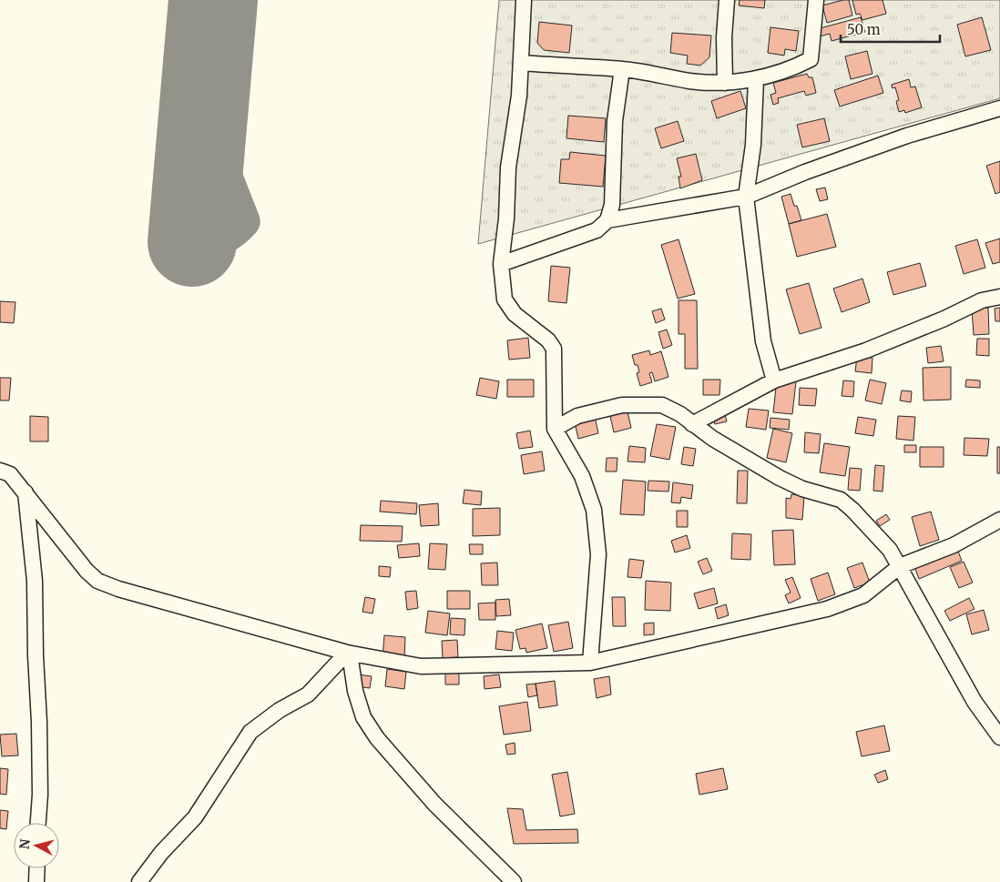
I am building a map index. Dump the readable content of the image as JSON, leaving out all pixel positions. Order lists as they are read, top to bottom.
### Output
{
  "scale_bar": "50 m",
  "north": "left"
}
